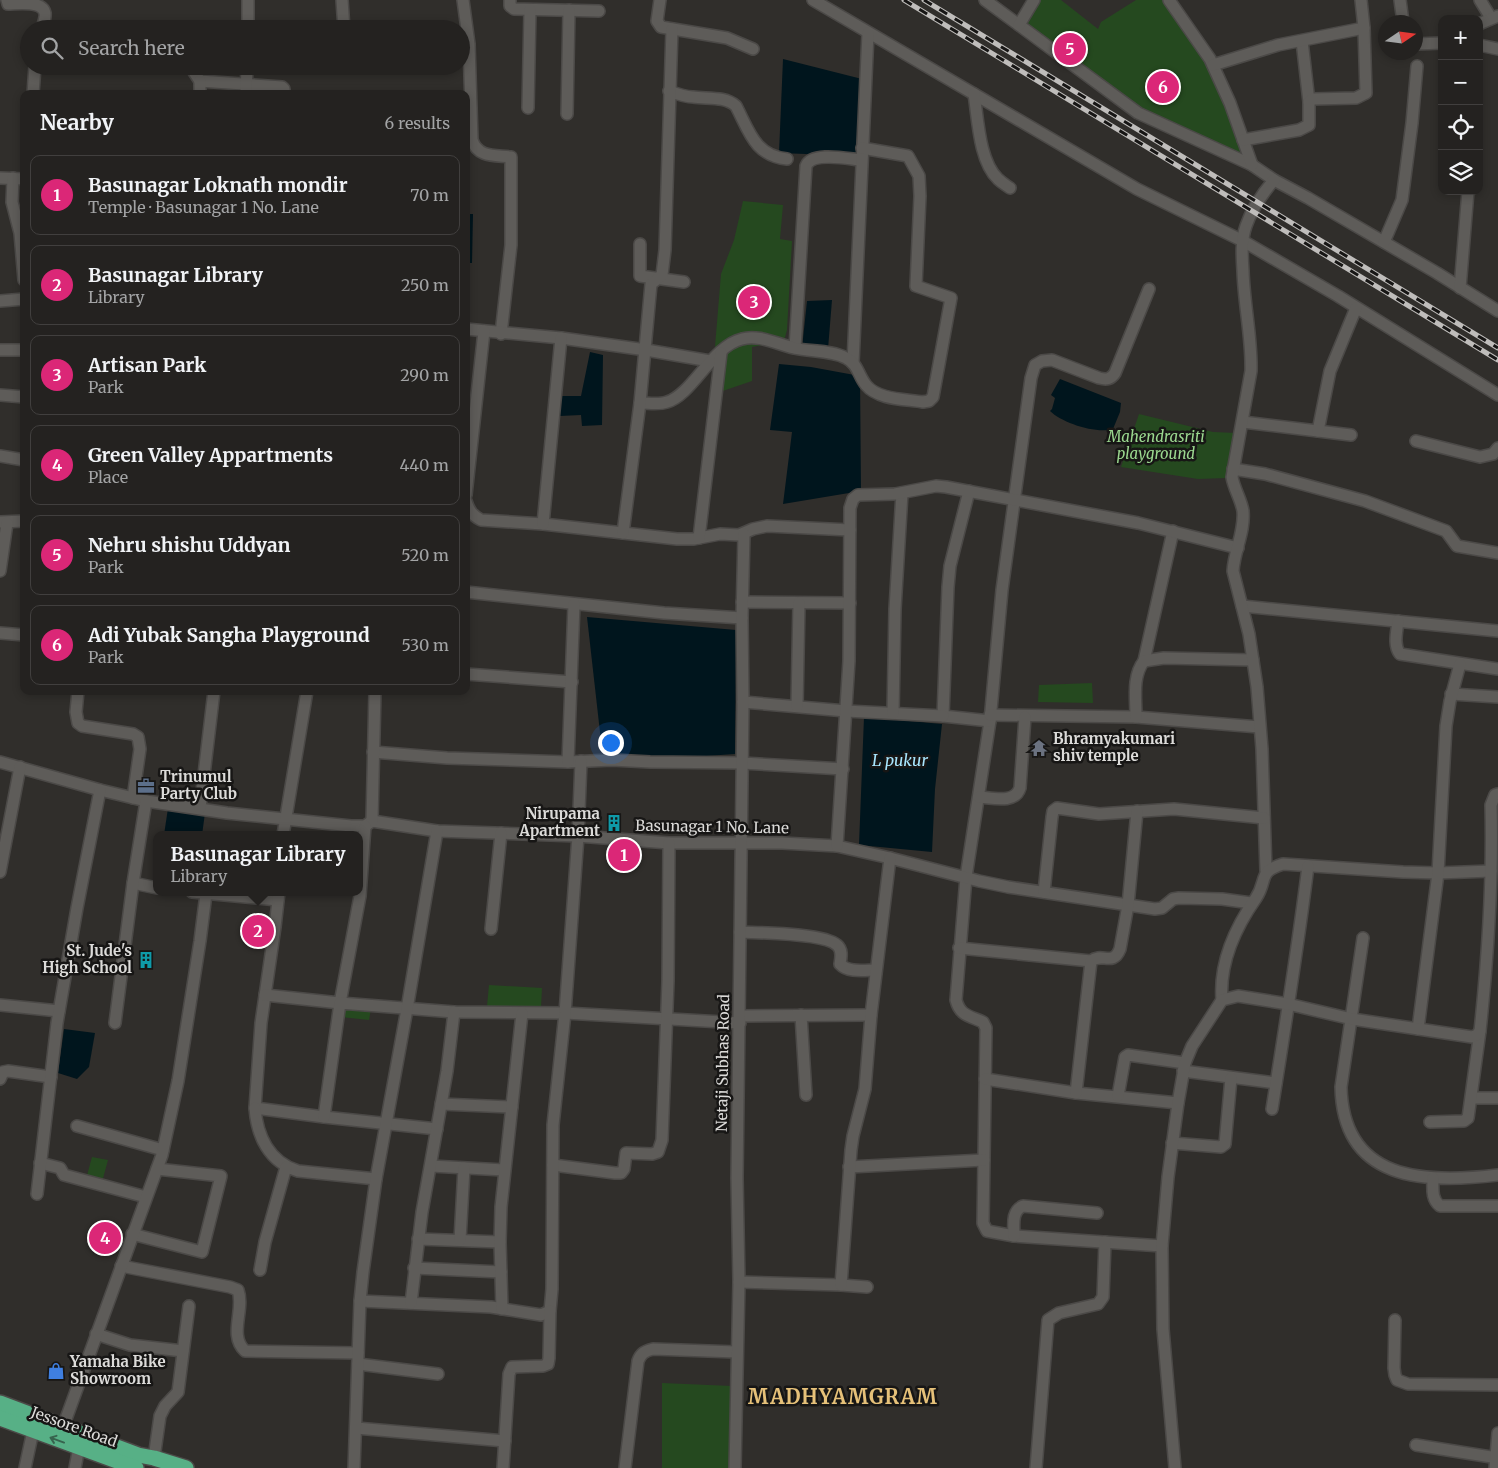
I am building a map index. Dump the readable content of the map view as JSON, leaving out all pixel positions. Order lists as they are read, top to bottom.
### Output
{
  "streets": {
    "highway": ["Jessore Road"],
    "street": ["Basunagar 1 No. Lane", "Netaji Subhas Road"]
  },
  "crossings": [
    ["Basunagar 1 No. Lane", "Netaji Subhas Road"]
  ],
  "districts": ["MADHYAMGRAM"],
  "water": ["L pukur"],
  "parks": ["Mahendrasriti playground"],
  "places": {
    "temple": ["Bhramyakumari shiv temple"],
    "office": ["Trinumul Party Club"],
    "building": ["Nirupama Apartment", "St. Jude's High School"],
    "shop": ["Yamaha Bike Showroom"]
  },
  "north": "right",
  "page": {
    "map_buttons": ["+", "−"],
    "search": "Search here",
    "pins": [
      "5",
      "6",
      "3",
      "1",
      "2",
      "4"
    ],
    "heading": ["Nearby", "6 results"],
    "list": [
      {
        "mark": "1",
        "name": "Basunagar Loknath mondir",
        "note": "Temple · Basunagar 1 No. Lane",
        "value": "70 m"
      },
      {
        "mark": "2",
        "name": "Basunagar Library",
        "note": "Library",
        "value": "250 m"
      },
      {
        "mark": "3",
        "name": "Artisan Park",
        "note": "Park",
        "value": "290 m"
      },
      {
        "mark": "4",
        "name": "Green Valley Appartments",
        "note": "Place",
        "value": "440 m"
      },
      {
        "mark": "5",
        "name": "Nehru shishu Uddyan",
        "note": "Park",
        "value": "520 m"
      },
      {
        "mark": "6",
        "name": "Adi Yubak Sangha Playground",
        "note": "Park",
        "value": "530 m"
      }
    ],
    "popup": ["Basunagar Library", "Library"]
  }
}
